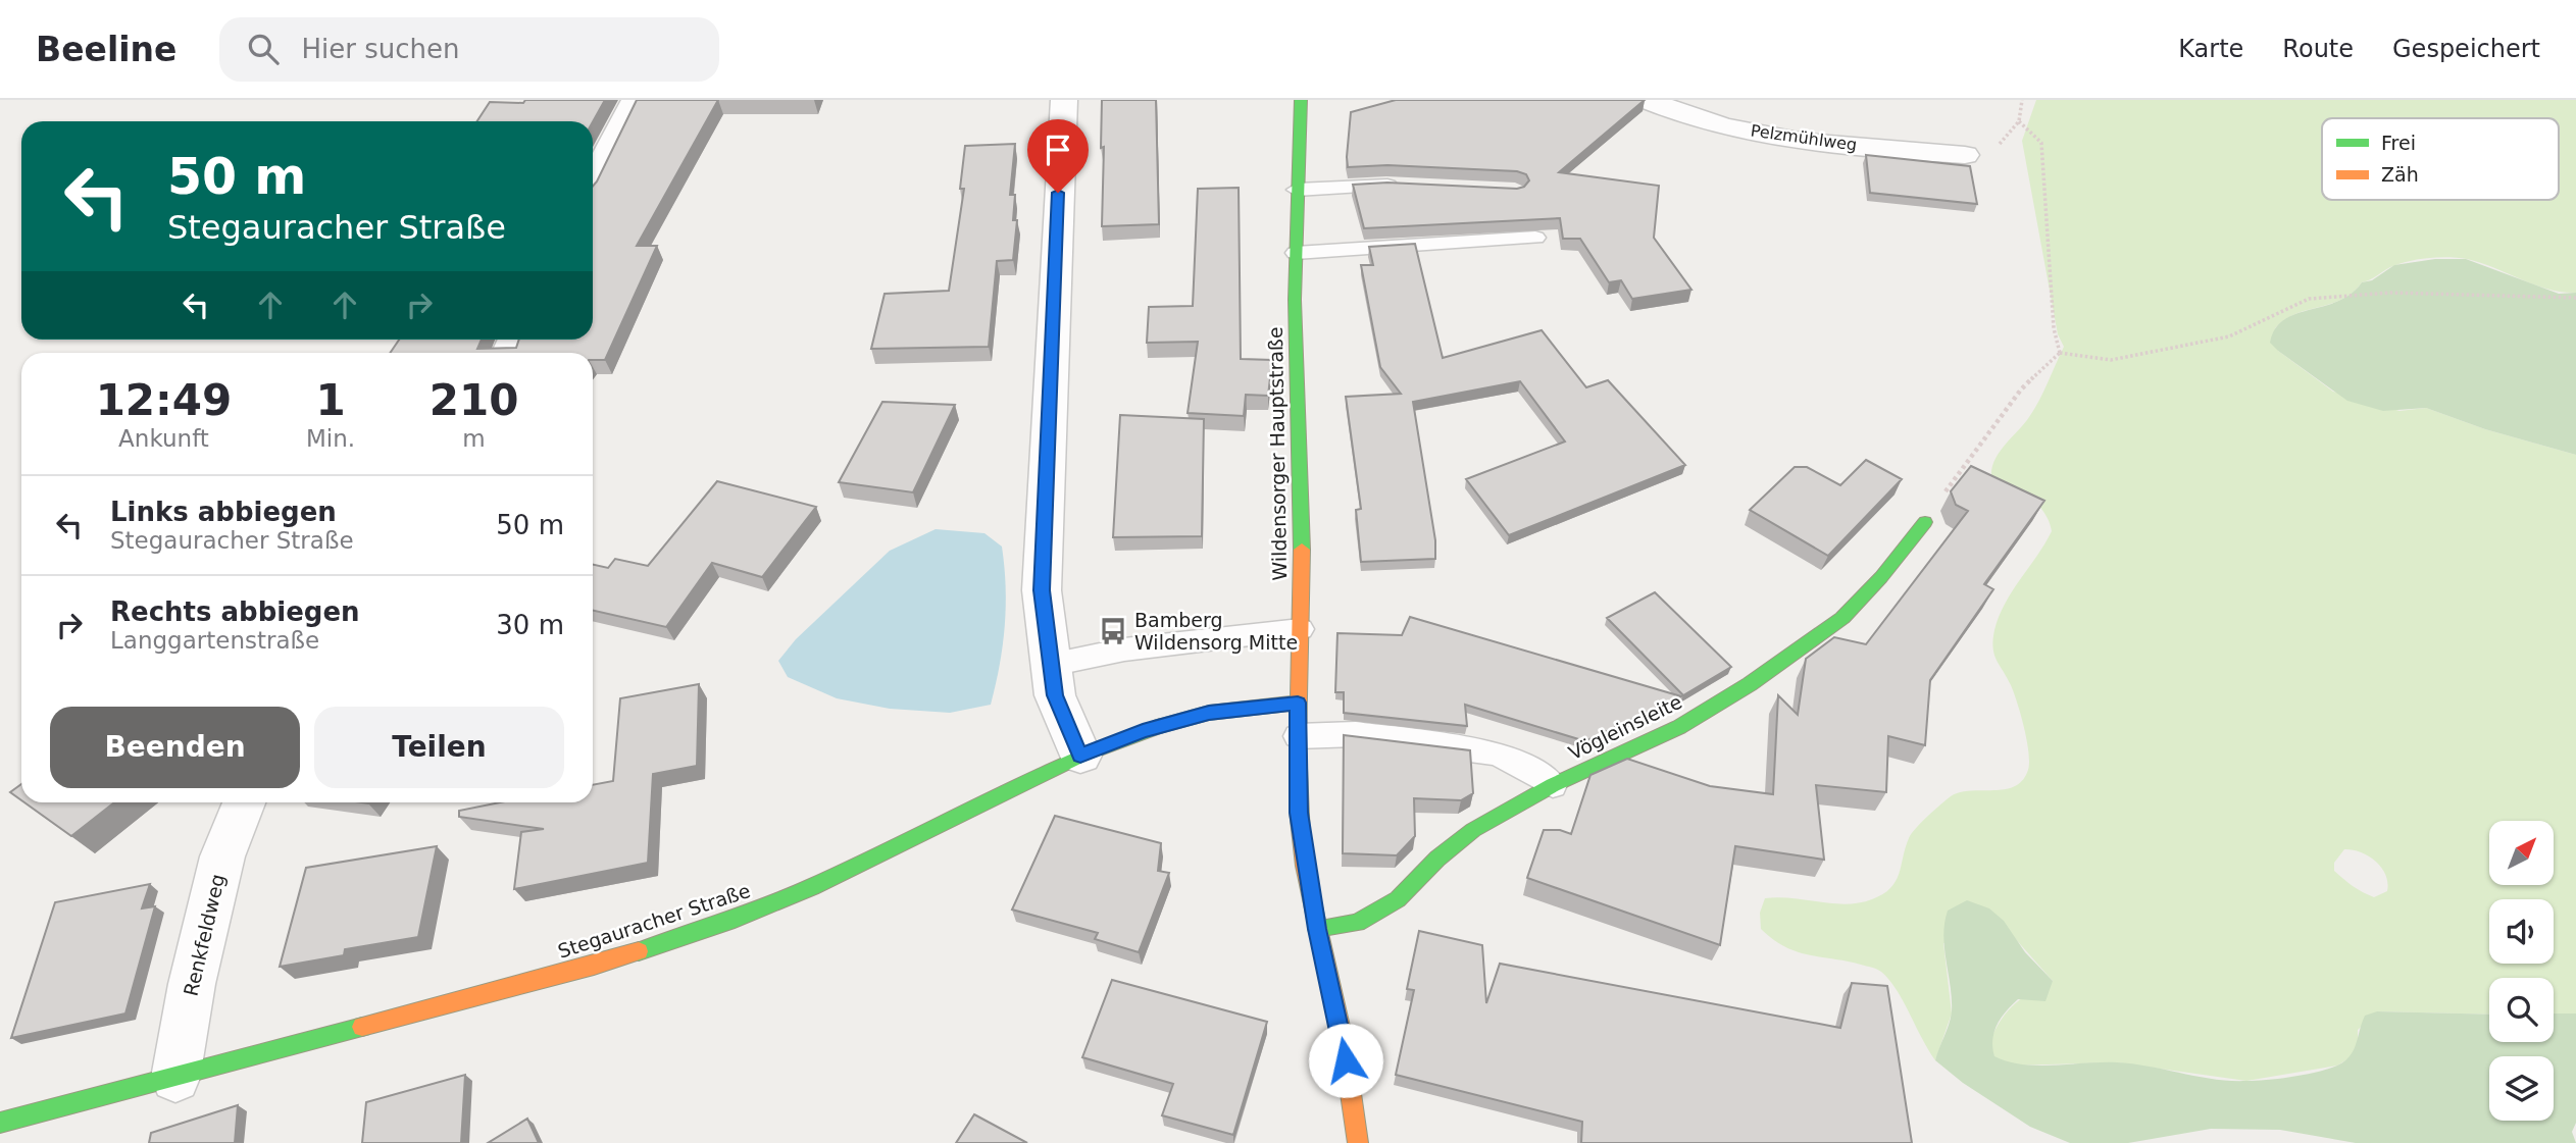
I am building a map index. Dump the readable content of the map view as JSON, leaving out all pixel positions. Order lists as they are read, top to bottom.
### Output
{
  "streets": {
    "street": [
      "Pelzmühlweg",
      "Wildensorger Hauptstraße",
      "Vögleinsleite",
      "Stegauracher Straße",
      "Renkfeldweg"
    ]
  },
  "crossings": [
    ["Wildensorger Hauptstraße", "Vögleinsleite"],
    ["Wildensorger Hauptstraße", "Stegauracher Straße"],
    ["Stegauracher Straße", "Renkfeldweg"]
  ],
  "places": {
    "bus stop": ["Bamberg Wildensorg Mitte"]
  },
  "legend": ["Frei", "Zäh"],
  "north": "top right",
  "page": {
    "header": "Beeline",
    "search": "Hier suchen",
    "nav": ["Karte", "Route", "Gespeichert"],
    "turn": ["50 m", "Stegauracher Straße"],
    "eta": [
      "12:49",
      "Ankunft",
      "1",
      "Min.",
      "210",
      "m"
    ],
    "list": [
      {
        "name": "Links abbiegen",
        "note": "Stegauracher Straße",
        "value": "50 m"
      },
      {
        "name": "Rechts abbiegen",
        "note": "Langgartenstraße",
        "value": "30 m"
      }
    ],
    "buttons": ["Beenden", "Teilen"]
  }
}
